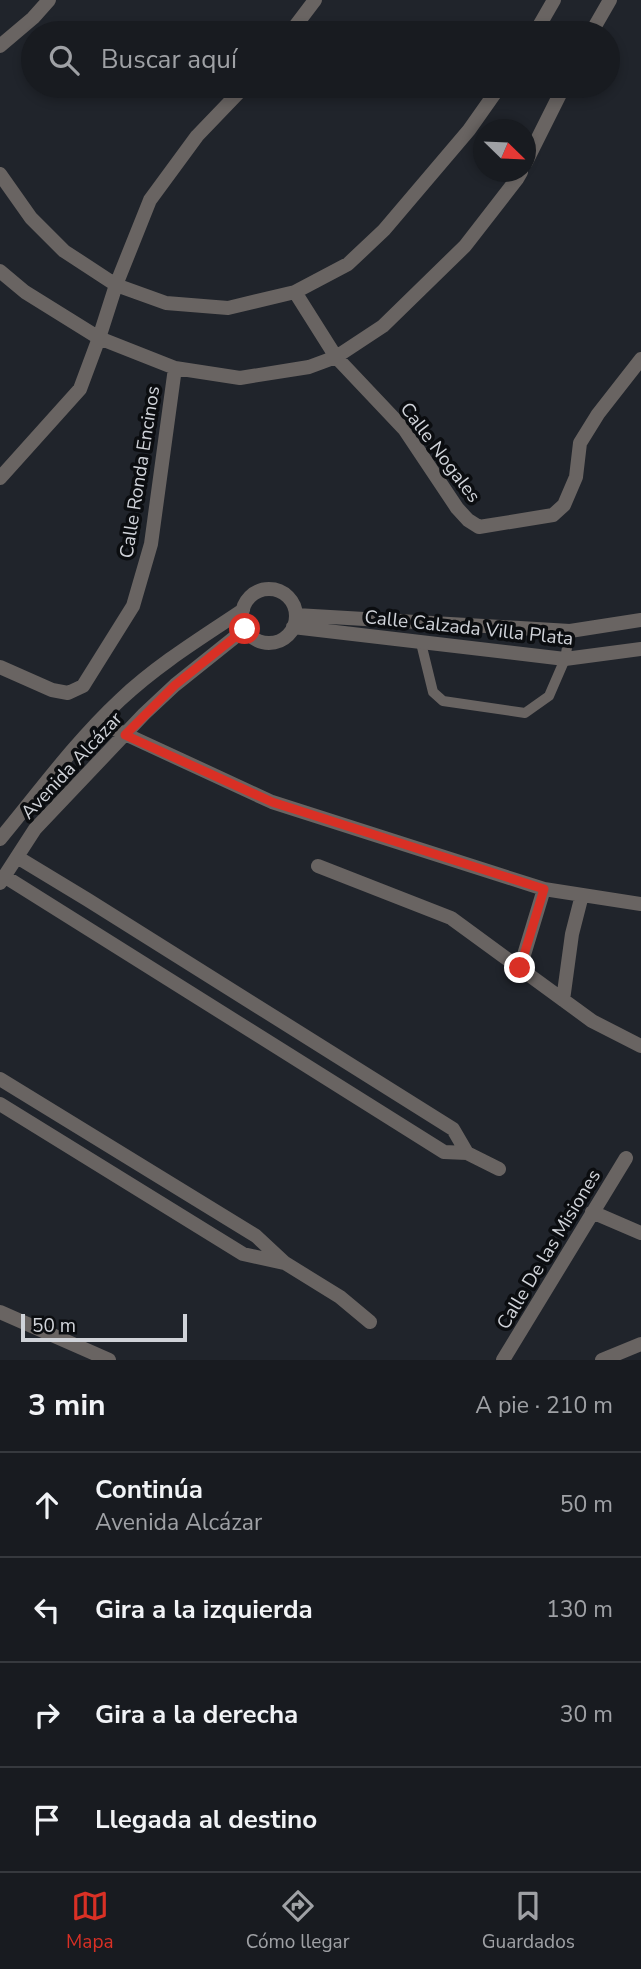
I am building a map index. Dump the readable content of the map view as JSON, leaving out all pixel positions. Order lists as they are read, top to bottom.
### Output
{
  "streets": {
    "street": [
      "Calle Nogales",
      "Calle Ronda Encinos",
      "Calle Calzada Villa Plata",
      "Avenida Alcázar",
      "Calle De las Misiones"
    ]
  },
  "crossings": [
    ["Calle Calzada Villa Plata", "Avenida Alcázar"]
  ],
  "scale_bar": "50 m",
  "north": "bottom right",
  "page": {
    "search": "Buscar aquí",
    "scale": "50 m",
    "heading": ["3 min", "A pie · 210 m"],
    "list": [
      ["Continúa", "Avenida Alcázar", "50 m"],
      ["Gira a la izquierda", "130 m"],
      ["Gira a la derecha", "30 m"],
      "Llegada al destino"
    ],
    "nav": ["Mapa", "Cómo llegar", "Guardados"]
  }
}
